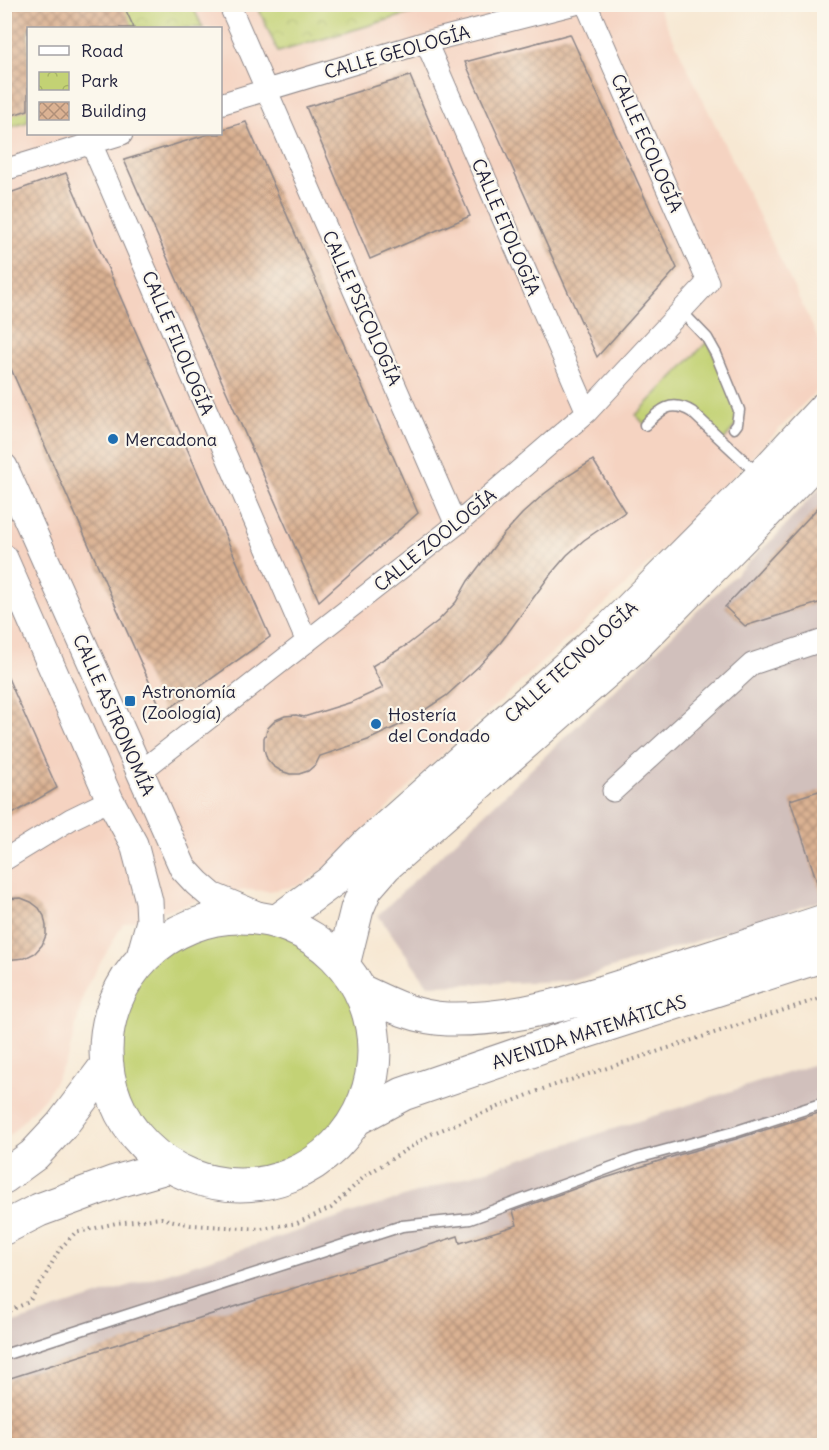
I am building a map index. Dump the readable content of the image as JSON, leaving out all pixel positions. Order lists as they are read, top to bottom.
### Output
{
  "streets": {
    "main road": ["CALLE TECNOLOGÍA", "AVENIDA MATEMÁTICAS"],
    "street": [
      "CALLE GEOLOGÍA",
      "CALLE ECOLOGÍA",
      "CALLE ETOLOGÍA",
      "CALLE PSICOLOGÍA",
      "CALLE FILOLOGÍA",
      "CALLE ZOOLOGÍA",
      "CALLE ASTRONOMÍA"
    ]
  },
  "crossings": [
    ["CALLE GEOLOGÍA", "CALLE ETOLOGÍA"],
    ["CALLE GEOLOGÍA", "CALLE PSICOLOGÍA"],
    ["CALLE ECOLOGÍA", "CALLE ZOOLOGÍA"],
    ["CALLE ETOLOGÍA", "CALLE ZOOLOGÍA"],
    ["CALLE PSICOLOGÍA", "CALLE ZOOLOGÍA"],
    ["CALLE FILOLOGÍA", "CALLE ZOOLOGÍA"],
    ["CALLE ZOOLOGÍA", "CALLE ASTRONOMÍA"],
    ["CALLE TECNOLOGÍA", "CALLE ASTRONOMÍA"]
  ],
  "places": {
    "other": ["Mercadona", "Hostería del Condado"],
    "transit": ["Astronomía (Zoología)"]
  },
  "legend": ["Road", "Park", "Building"]
}
